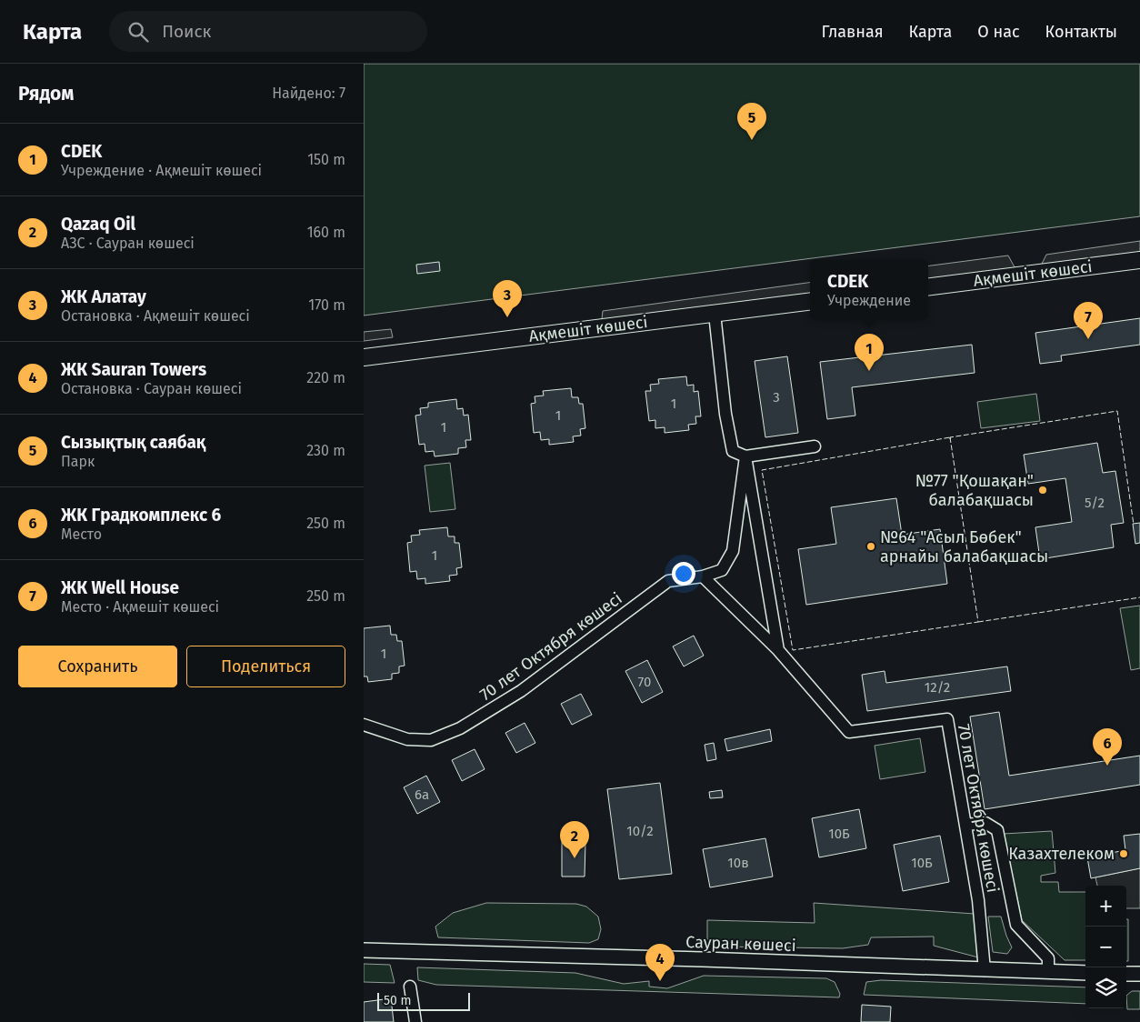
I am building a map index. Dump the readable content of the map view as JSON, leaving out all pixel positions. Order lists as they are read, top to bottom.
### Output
{
  "streets": {
    "main road": ["Ақмешіт көшесі"],
    "street": ["70 лет Октября көшесі", "Сауран көшесі"]
  },
  "crossings": [
    ["70 лет Октября көшесі", "Сауран көшесі"]
  ],
  "places": ["№77 \"Қошақан\" балабақшасы", "№64 \"Асыл Бөбек\" арнайы балабақшасы", "Казахтелеком"],
  "house_numbers": [
    "3",
    "1",
    "1",
    "1",
    "5/2",
    "1",
    "1",
    "70",
    "12/2",
    "6а",
    "10/2",
    "10Б",
    "10в",
    "10Б"
  ],
  "scale_bar": "50 m",
  "page": {
    "header": "Карта",
    "search": "Поиск",
    "nav": [
      "Главная",
      "Карта",
      "О нас",
      "Контакты"
    ],
    "heading": ["Рядом", "Найдено: 7"],
    "pins": [
      "5",
      "3",
      "7",
      "1",
      "6",
      "2",
      "4"
    ],
    "list": [
      {
        "mark": "1",
        "name": "CDEK",
        "note": "Учреждение · Ақмешіт көшесі",
        "value": "150 m"
      },
      {
        "mark": "2",
        "name": "Qazaq Oil",
        "note": "АЗС · Сауран көшесі",
        "value": "160 m"
      },
      {
        "mark": "3",
        "name": "ЖК Алатау",
        "note": "Остановка · Ақмешіт көшесі",
        "value": "170 m"
      },
      {
        "mark": "4",
        "name": "ЖК Sauran Towers",
        "note": "Остановка · Сауран көшесі",
        "value": "220 m"
      },
      {
        "mark": "5",
        "name": "Сызықтық саябақ",
        "note": "Парк",
        "value": "230 m"
      },
      {
        "mark": "6",
        "name": "ЖК Градкомплекс 6",
        "note": "Место",
        "value": "250 m"
      },
      {
        "mark": "7",
        "name": "ЖК Well House",
        "note": "Место · Ақмешіт көшесі",
        "value": "250 m"
      }
    ],
    "popup": ["CDEK", "Учреждение"],
    "buttons": ["Сохранить", "Поделиться"],
    "map_buttons": ["+", "−"],
    "scale": "50 m"
  }
}
